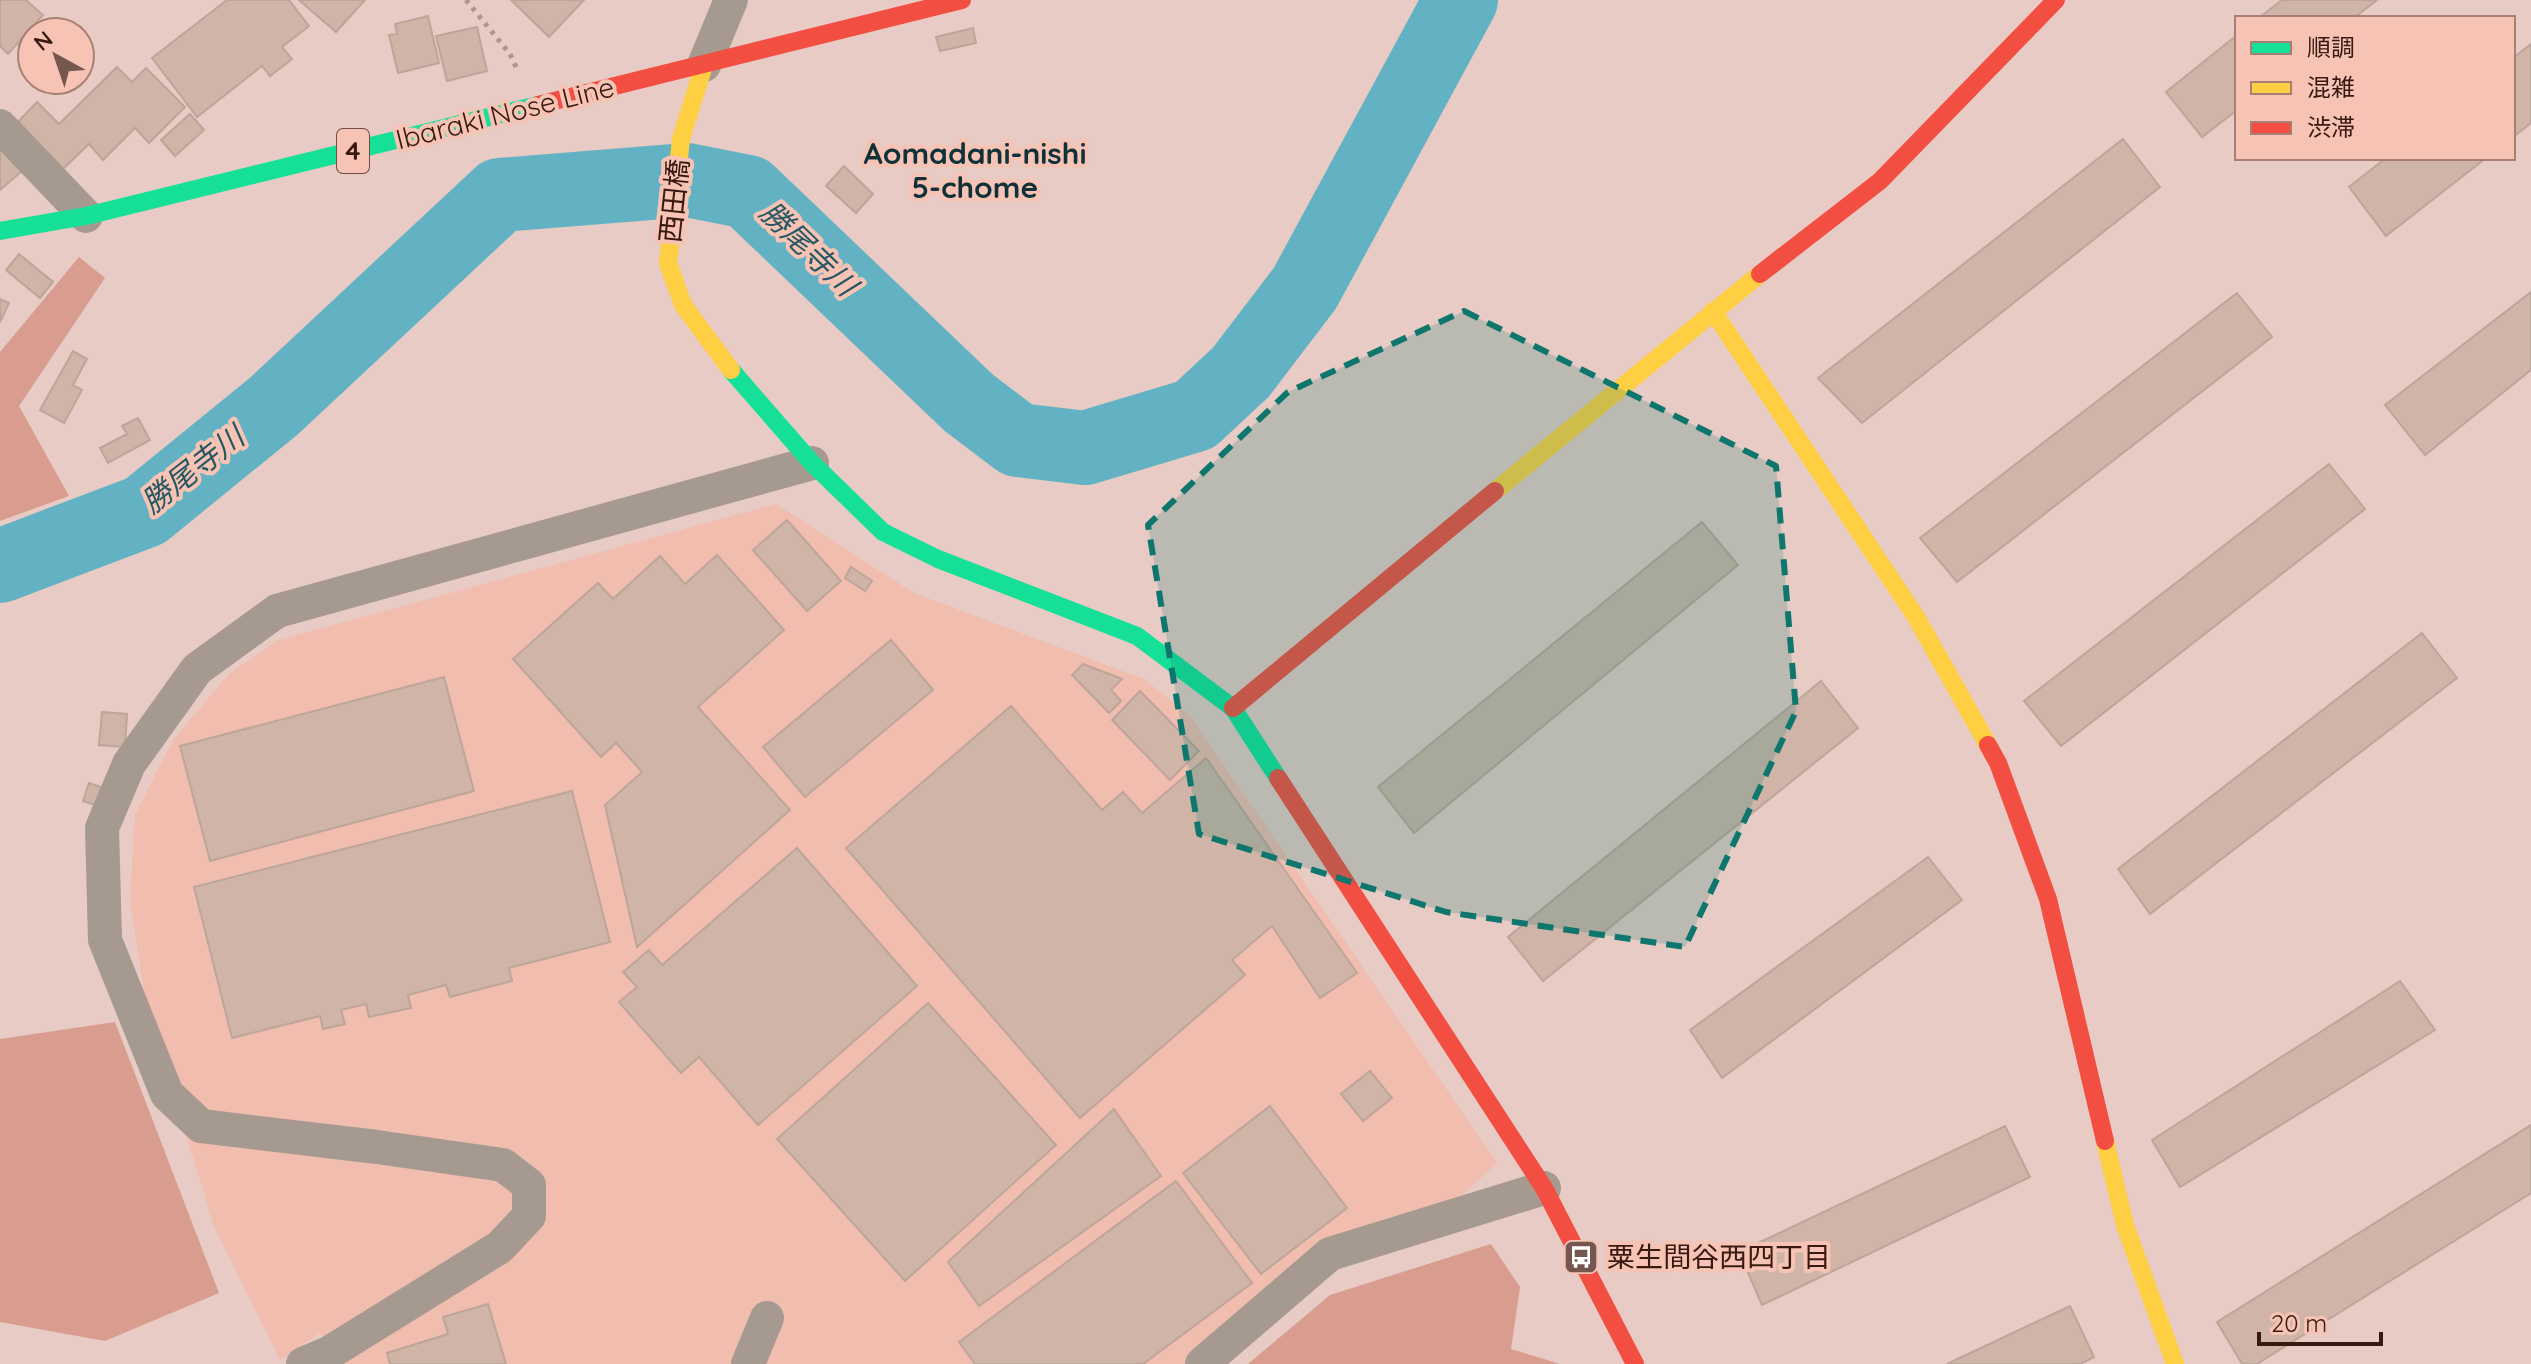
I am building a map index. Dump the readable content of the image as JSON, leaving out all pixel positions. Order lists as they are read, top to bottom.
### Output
{
  "streets": {
    "street": ["Ibaraki Nose Line", "4", "西田橋"]
  },
  "crossings": [
    ["Ibaraki Nose Line", "西田橋"]
  ],
  "districts": ["Aomadani-nishi 5-chome"],
  "water": ["勝尾寺川"],
  "places": {
    "bus stop": ["粟生間谷西四丁目"]
  },
  "legend": ["順調", "混雑", "渋滞"],
  "scale_bar": "20 m",
  "north": "top left"
}
